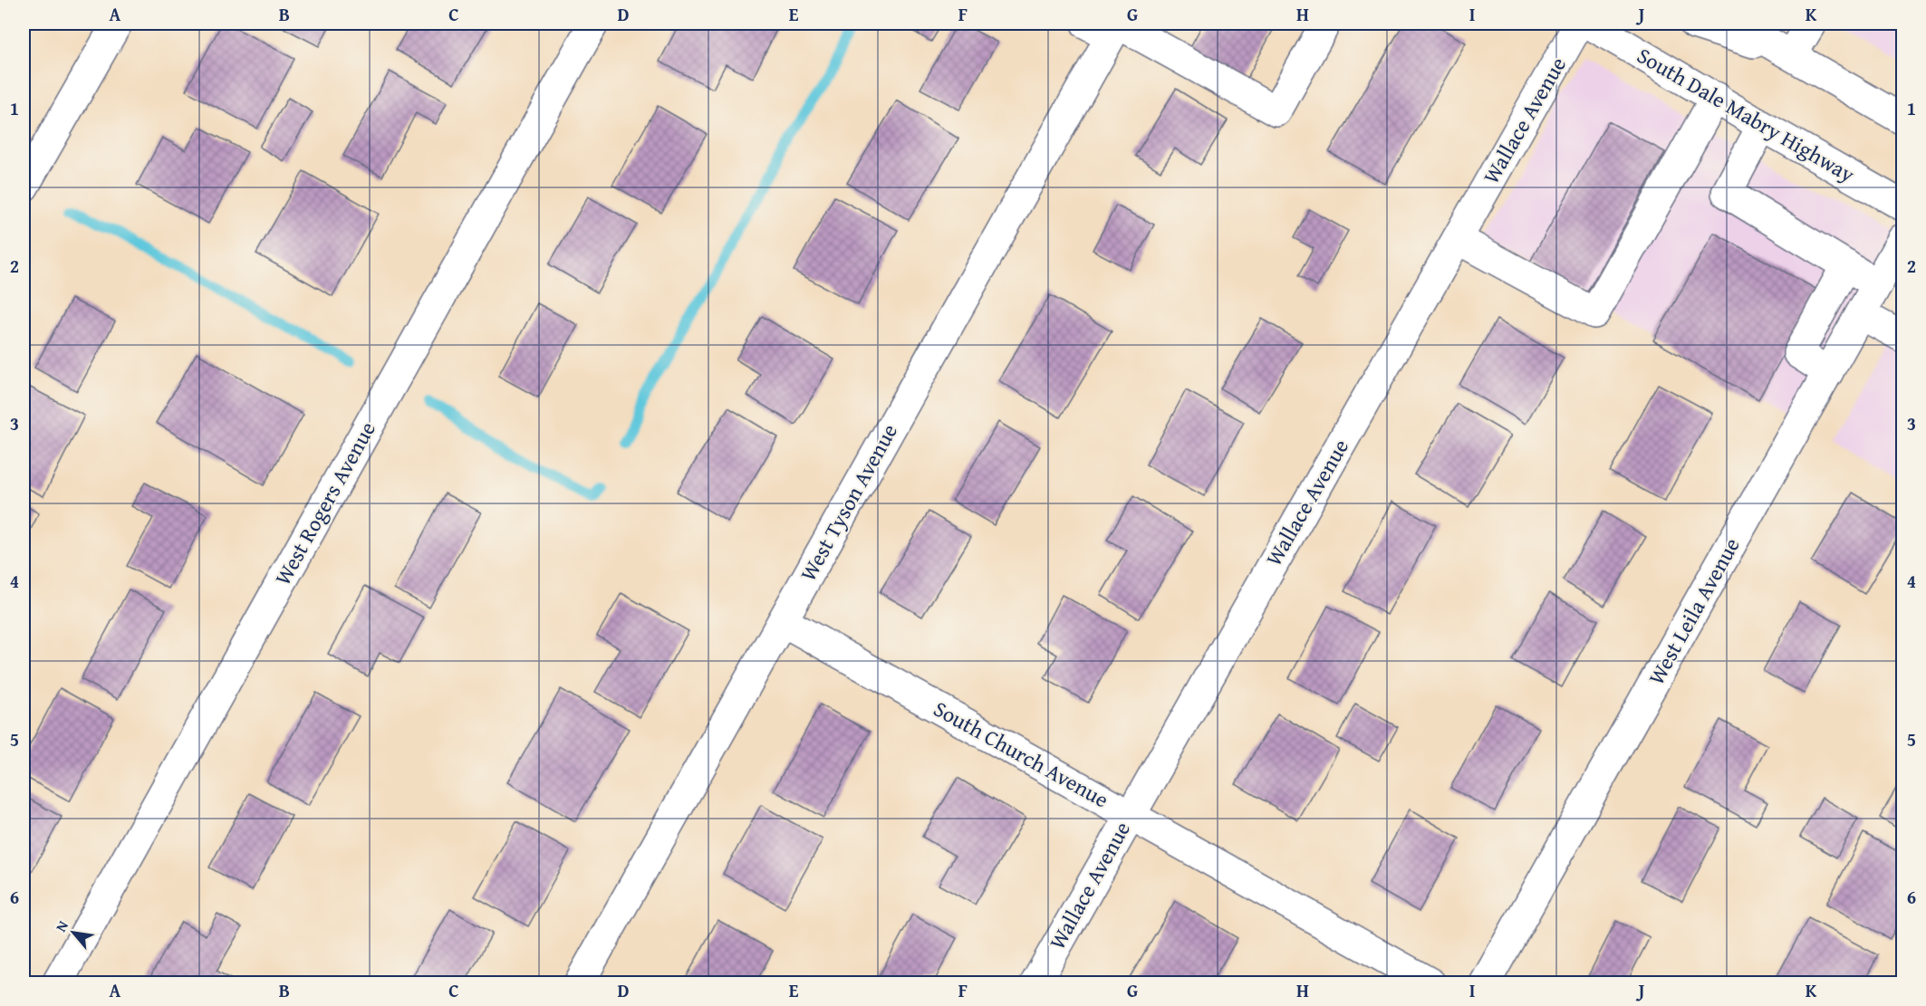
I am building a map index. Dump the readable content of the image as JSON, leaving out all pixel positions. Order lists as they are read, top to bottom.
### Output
{
  "streets": {
    "street": [
      "South Dale Mabry Highway",
      "Wallace Avenue",
      "West Tyson Avenue",
      "West Rogers Avenue",
      "West Leila Avenue",
      "South Church Avenue"
    ]
  },
  "crossings": [
    ["Wallace Avenue", "South Church Avenue"],
    ["West Tyson Avenue", "South Church Avenue"]
  ],
  "north": "top left",
  "grid": {
    "columns": [
      "A",
      "B",
      "C",
      "D",
      "E",
      "F",
      "G",
      "H",
      "I",
      "J",
      "K"
    ],
    "rows": [
      "1",
      "2",
      "3",
      "4",
      "5",
      "6"
    ]
  }
}
